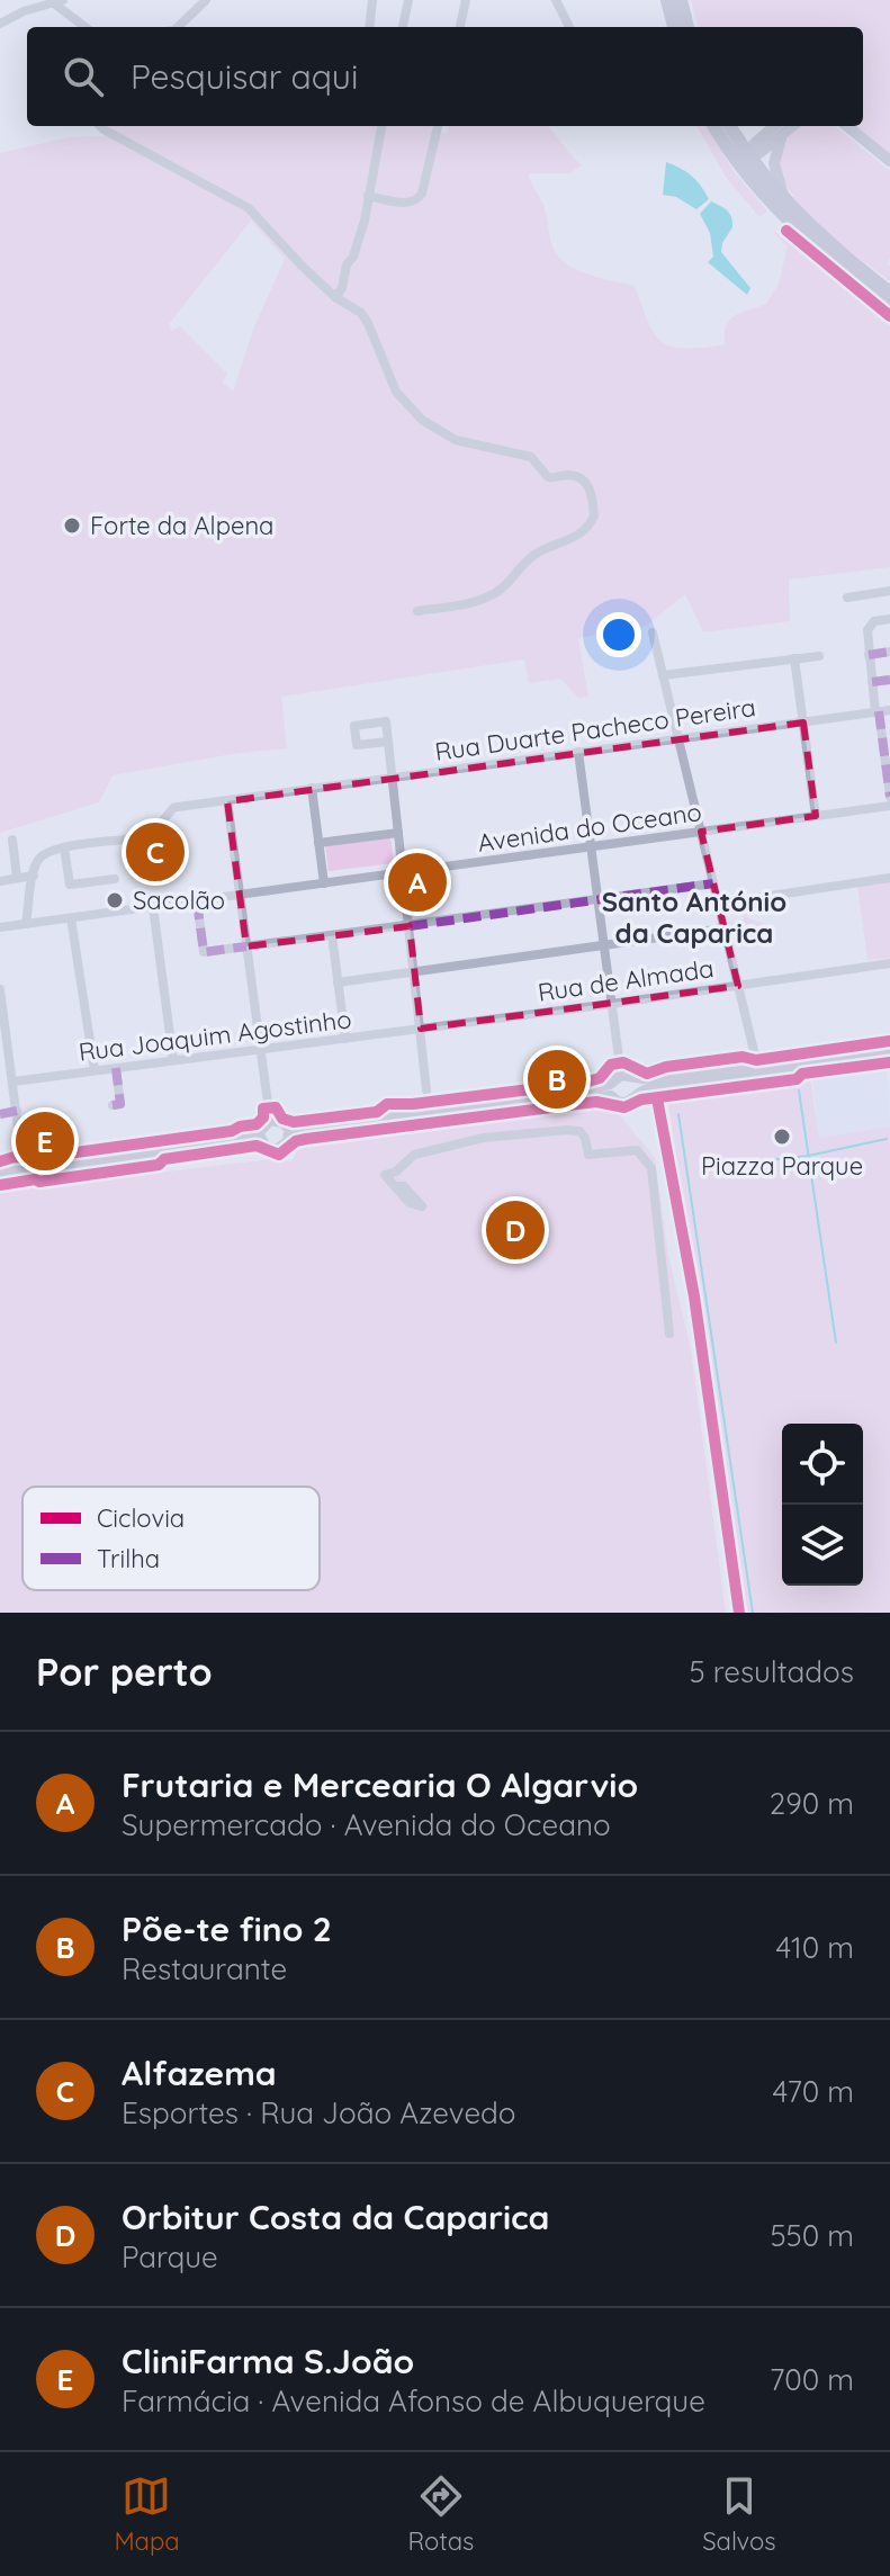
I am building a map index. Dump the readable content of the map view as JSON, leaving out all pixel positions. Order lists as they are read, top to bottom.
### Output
{
  "streets": {
    "street": [
      "Rua Duarte Pacheco Pereira",
      "Avenida do Oceano",
      "Rua de Almada",
      "Rua Joaquim Agostinho"
    ]
  },
  "crossings": [
    ["Rua de Almada", "Rua Joaquim Agostinho"]
  ],
  "districts": ["Santo António da Caparica"],
  "places": ["Forte da Alpena", "Sacolão", "Piazza Parque"],
  "legend": ["Ciclovia", "Trilha"],
  "page": {
    "search": "Pesquisar aqui",
    "pins": [
      "C",
      "A",
      "B",
      "E",
      "D"
    ],
    "heading": ["Por perto", "5 resultados"],
    "list": [
      {
        "mark": "A",
        "name": "Frutaria e Mercearia O Algarvio",
        "note": "Supermercado · Avenida do Oceano",
        "value": "290 m"
      },
      {
        "mark": "B",
        "name": "Põe-te fino 2",
        "note": "Restaurante",
        "value": "410 m"
      },
      {
        "mark": "C",
        "name": "Alfazema",
        "note": "Esportes · Rua João Azevedo",
        "value": "470 m"
      },
      {
        "mark": "D",
        "name": "Orbitur Costa da Caparica",
        "note": "Parque",
        "value": "550 m"
      },
      {
        "mark": "E",
        "name": "CliniFarma S.João",
        "note": "Farmácia · Avenida Afonso de Albuquerque",
        "value": "700 m"
      }
    ],
    "nav": ["Mapa", "Rotas", "Salvos"]
  }
}
